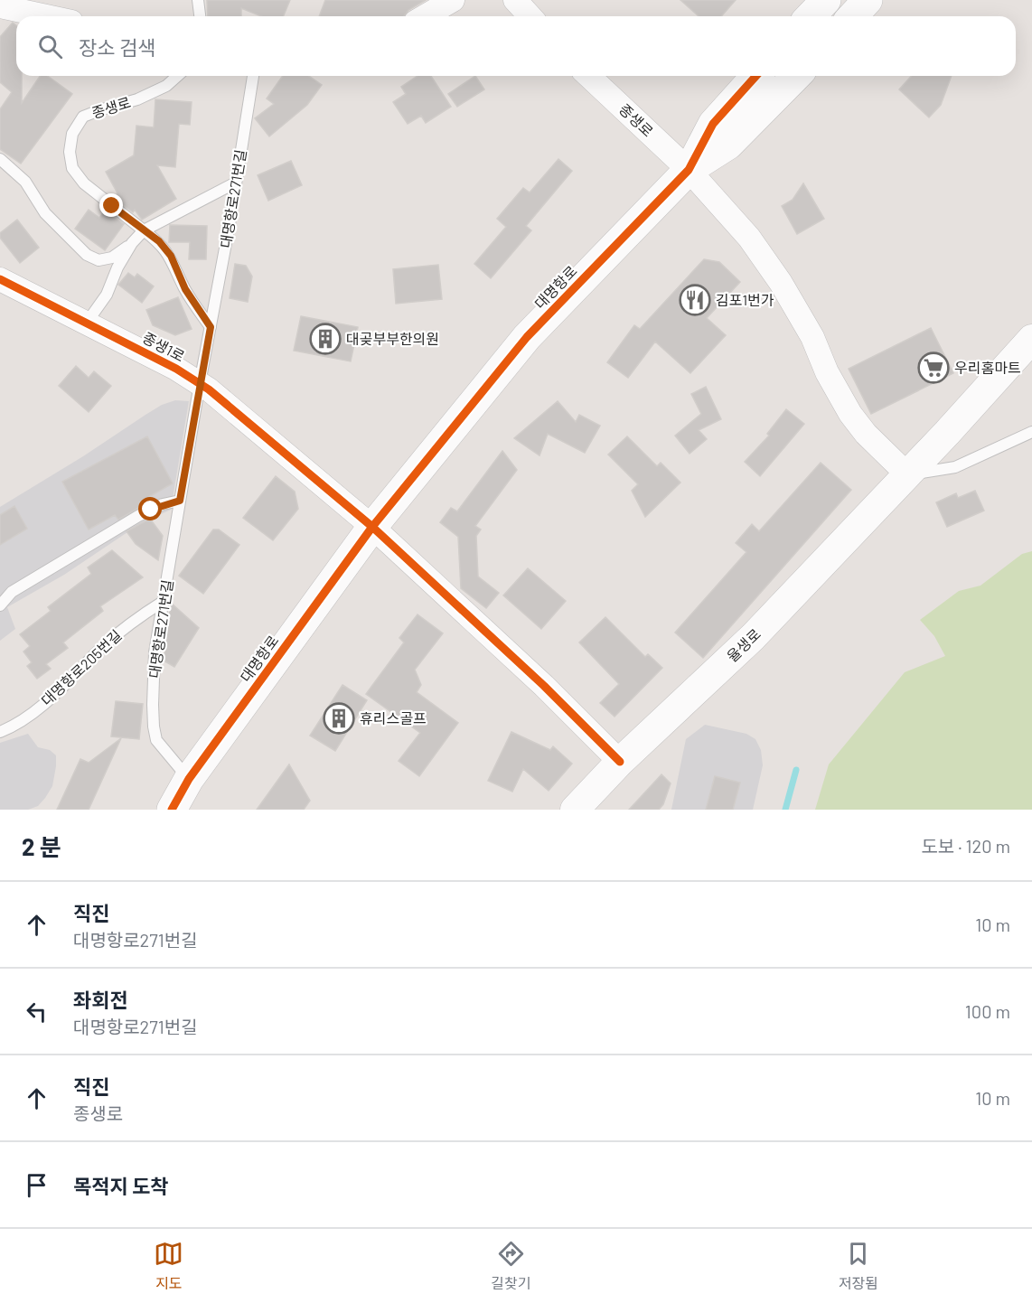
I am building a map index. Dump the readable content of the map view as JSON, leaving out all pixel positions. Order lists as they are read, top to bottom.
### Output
{
  "streets": {
    "main road": ["대명항로"],
    "street": ["종생로", "종생1로", "율생로"],
    "lane": ["대명항로271번길", "대명항로205번길"]
  },
  "crossings": [
    ["종생로", "대명항로"],
    ["대명항로271번길", "대명항로"],
    ["대명항로271번길", "종생1로"],
    ["대명항로271번길", "대명항로205번길"],
    ["대명항로", "종생1로"]
  ],
  "places": {
    "restaurant": ["김포1번가"],
    "building": ["대곶부부한의원", "휴리스골프"],
    "supermarket": ["우리홈마트"]
  },
  "page": {
    "search": "장소 검색",
    "heading": ["2 분", "도보 · 120 m"],
    "list": [
      ["직진", "대명항로271번길", "10 m"],
      ["좌회전", "대명항로271번길", "100 m"],
      ["직진", "종생로", "10 m"],
      "목적지 도착"
    ],
    "nav": ["지도", "길찾기", "저장됨"]
  }
}
